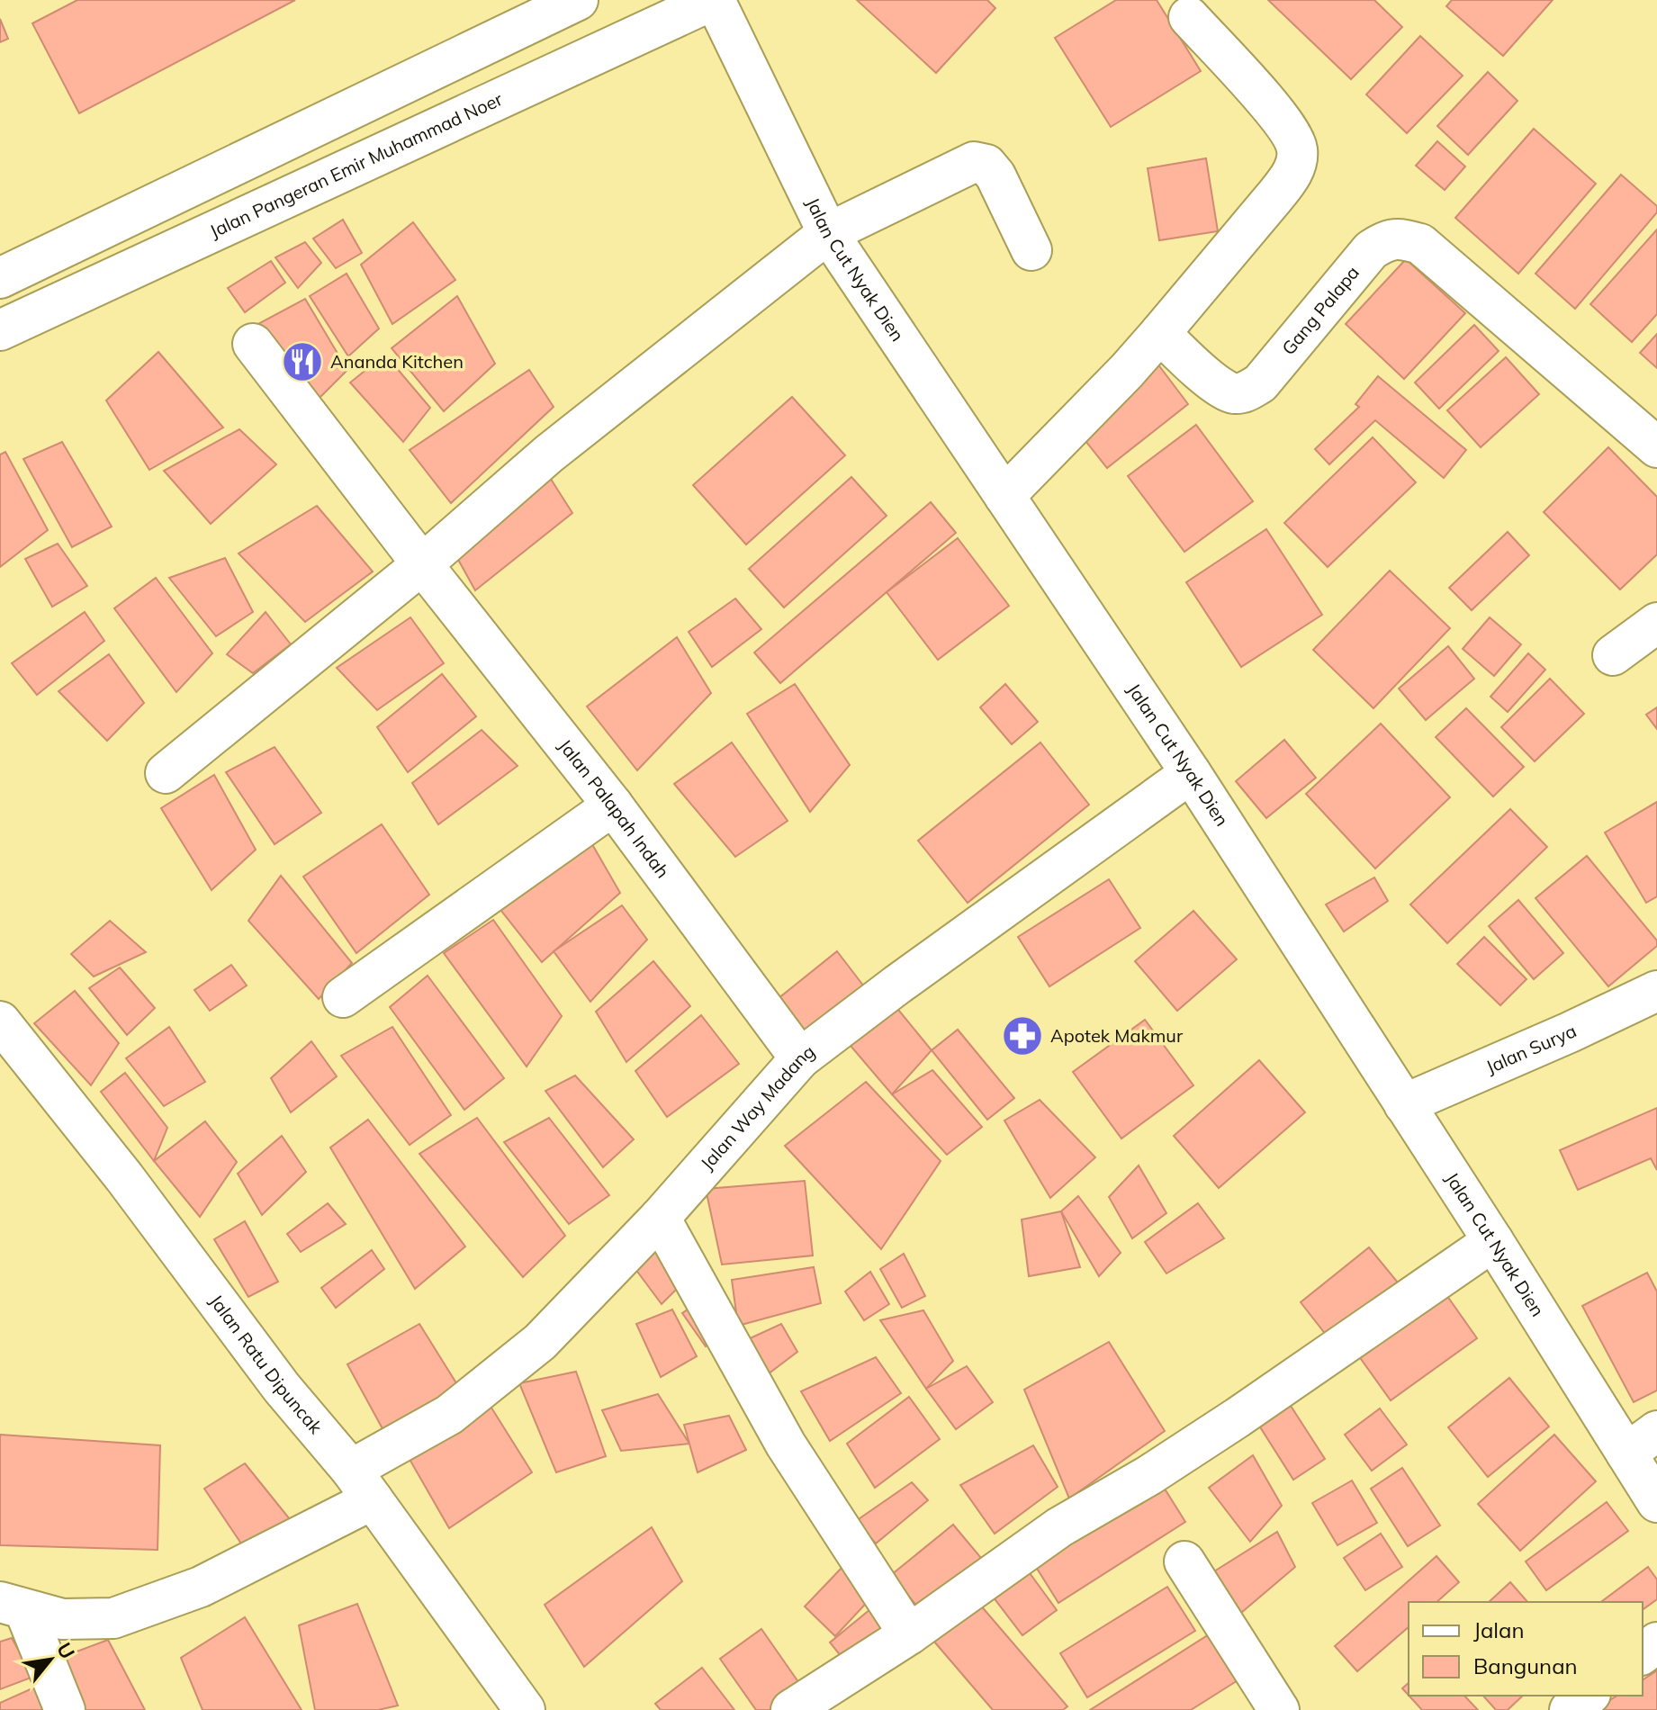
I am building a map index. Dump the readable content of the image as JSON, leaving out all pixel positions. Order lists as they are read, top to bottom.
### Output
{
  "streets": {
    "street": [
      "Jalan Pangeran Emir Muhammad Noer",
      "Jalan Cut Nyak Dien",
      "Gang Palapa",
      "Jalan Palapah Indah",
      "Jalan Surya",
      "Jalan Way Madang",
      "Jalan Ratu Dipuncak"
    ]
  },
  "crossings": [
    ["Jalan Pangeran Emir Muhammad Noer", "Jalan Cut Nyak Dien"],
    ["Jalan Cut Nyak Dien", "Jalan Surya"],
    ["Jalan Cut Nyak Dien", "Jalan Way Madang"],
    ["Jalan Palapah Indah", "Jalan Way Madang"],
    ["Jalan Way Madang", "Jalan Ratu Dipuncak"]
  ],
  "places": {
    "restaurant": ["Ananda Kitchen"],
    "pharmacy": ["Apotek Makmur"]
  },
  "legend": ["Jalan", "Bangunan"],
  "north": "top right"
}
